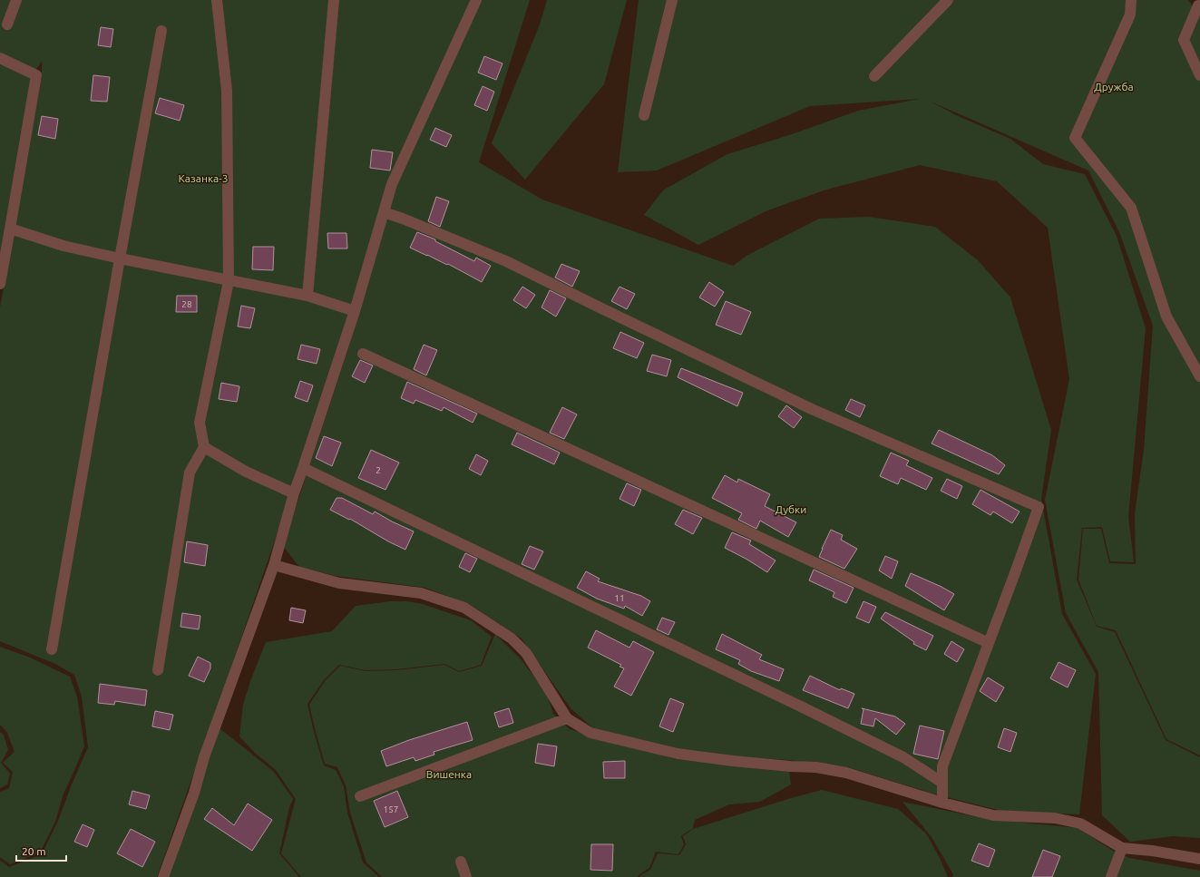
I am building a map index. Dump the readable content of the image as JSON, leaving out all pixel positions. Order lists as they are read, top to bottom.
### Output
{
  "parks": [
    "Дружба",
    "Казанка-3",
    "Дубки",
    "Вишенка"
  ],
  "house_numbers": [
    "28",
    "2",
    "11",
    "157"
  ],
  "scale_bar": "20 m"
}
